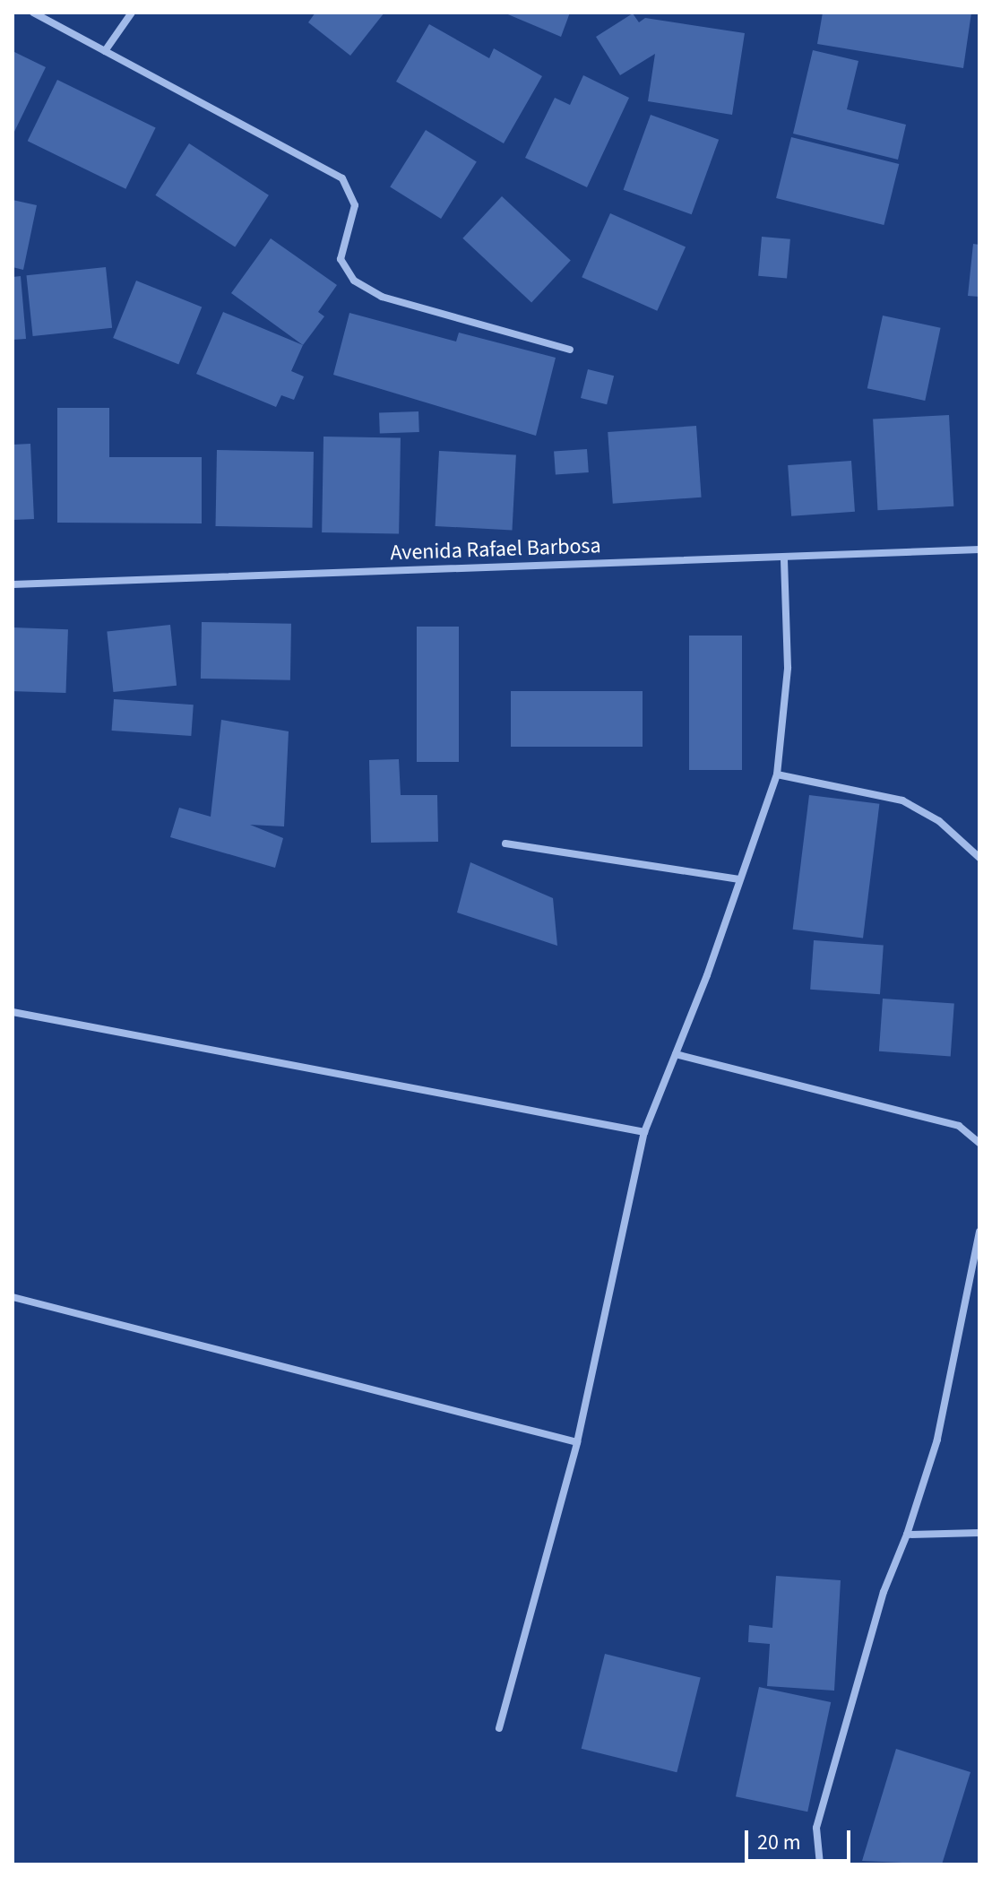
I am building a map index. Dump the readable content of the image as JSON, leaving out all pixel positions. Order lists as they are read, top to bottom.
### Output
{
  "streets": {
    "street": ["Avenida Rafael Barbosa"]
  },
  "scale_bar": "20 m"
}
